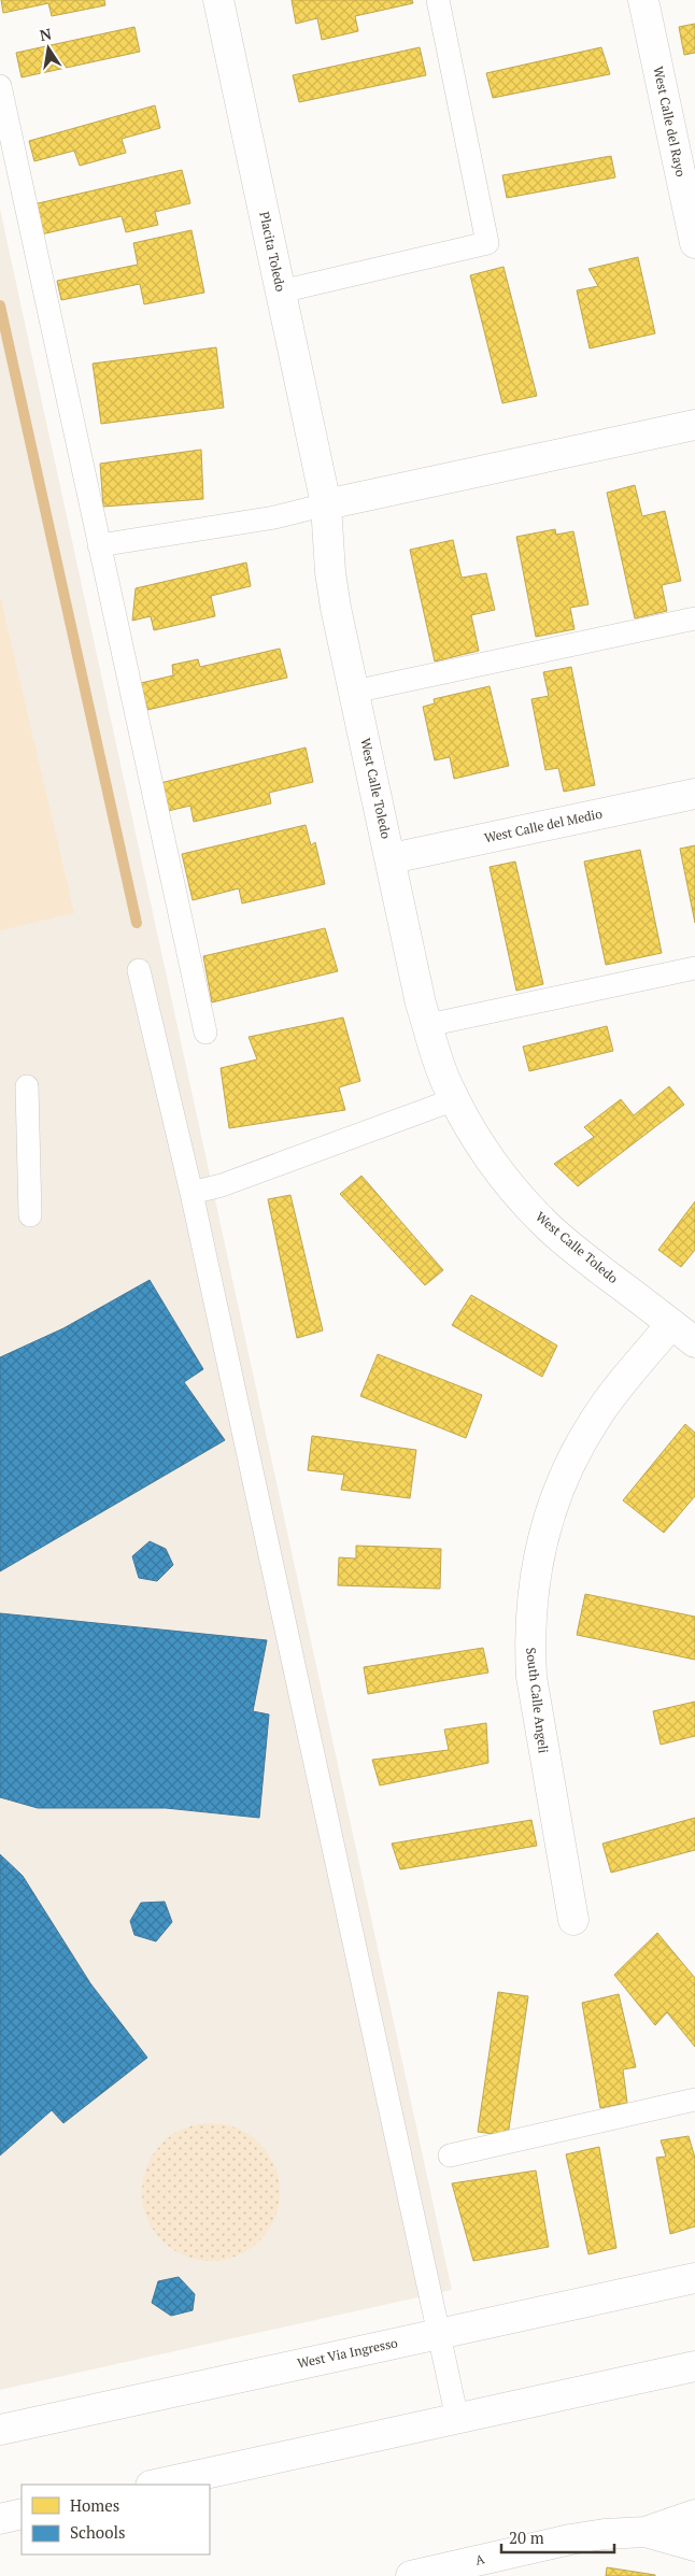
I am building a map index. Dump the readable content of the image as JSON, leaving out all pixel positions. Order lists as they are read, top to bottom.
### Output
{
  "streets": {
    "street": [
      "West Calle del Rayo",
      "Placita Toledo",
      "West Calle Toledo",
      "West Calle del Medio",
      "South Calle Angeli",
      "West Via Ingresso",
      "A"
    ]
  },
  "crossings": [
    ["Placita Toledo", "West Calle Toledo"],
    ["West Calle Toledo", "West Calle del Medio"],
    ["West Calle Toledo", "South Calle Angeli"]
  ],
  "legend": ["Homes", "Schools"],
  "scale_bar": "20 m",
  "north": "top"
}
